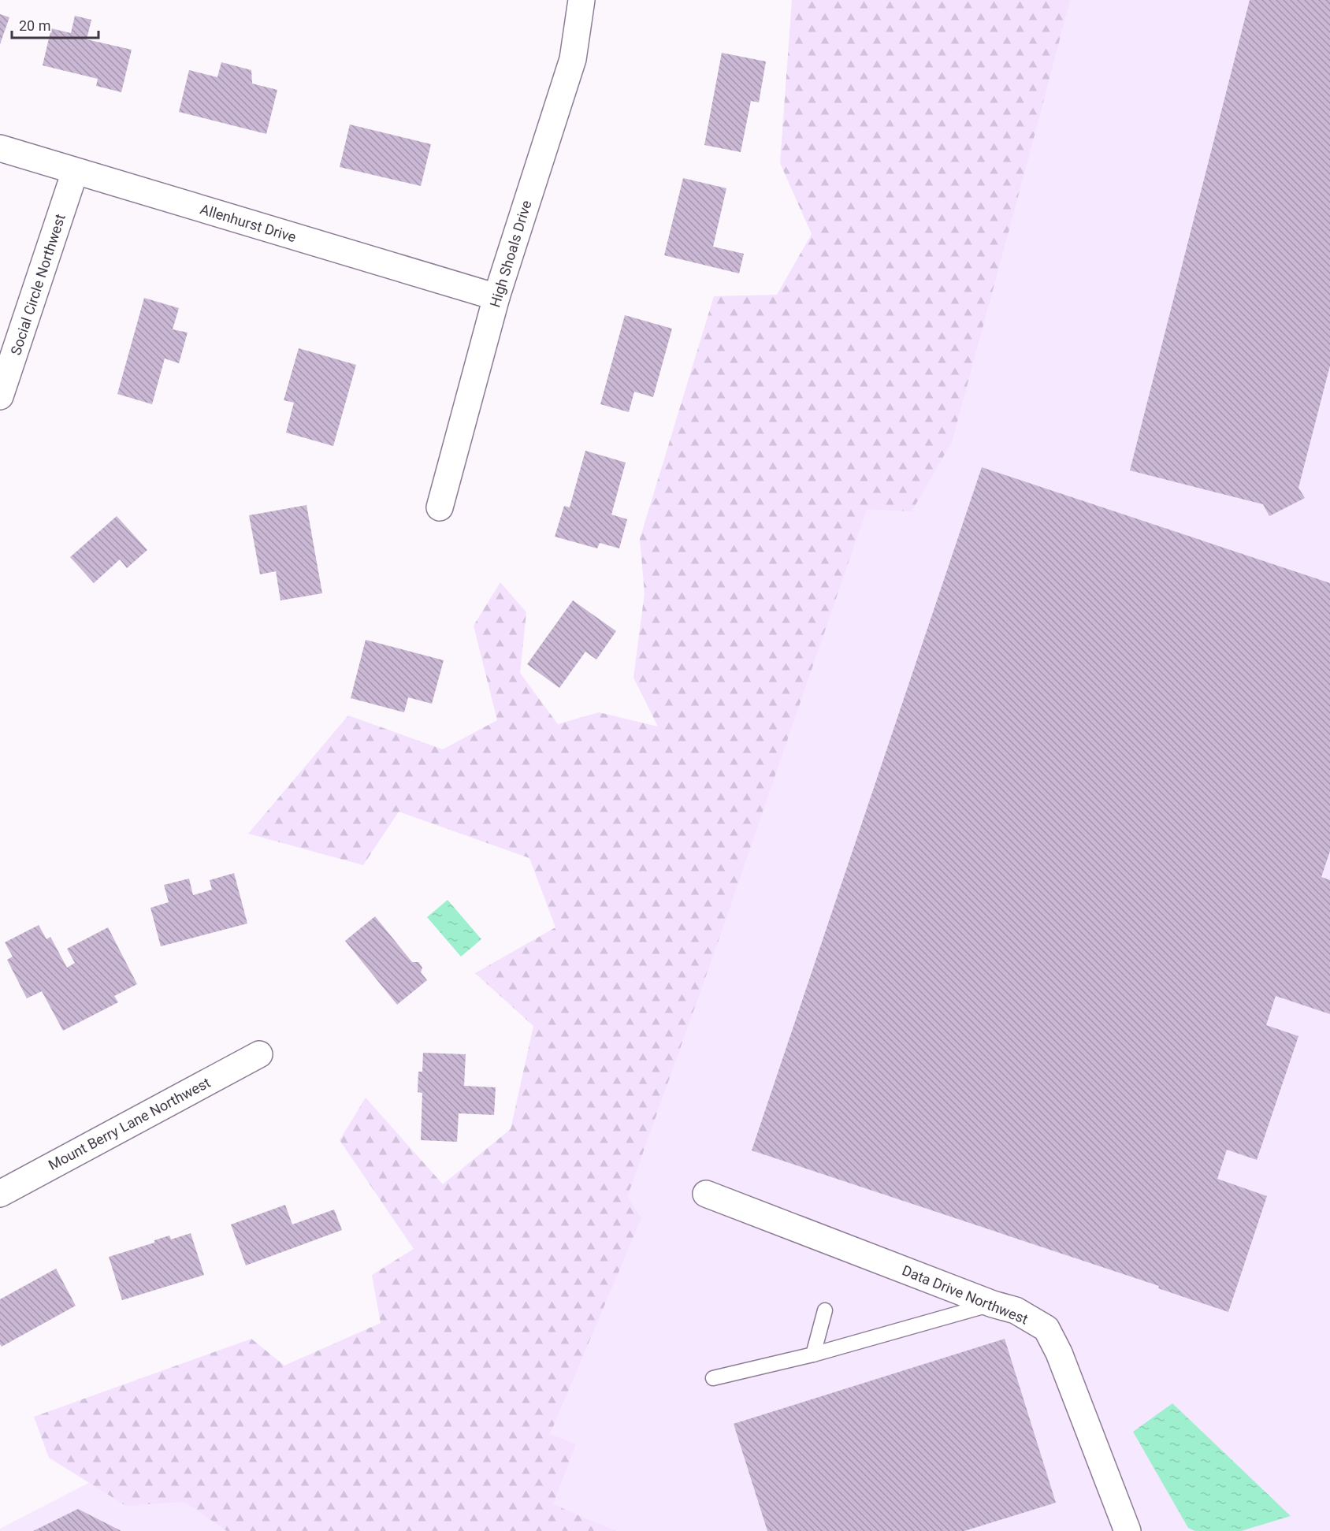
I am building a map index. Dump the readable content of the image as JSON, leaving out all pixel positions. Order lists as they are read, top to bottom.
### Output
{
  "streets": {
    "street": [
      "Allenhurst Drive",
      "High Shoals Drive",
      "Social Circle Northwest",
      "Mount Berry Lane Northwest",
      "Data Drive Northwest"
    ]
  },
  "crossings": [
    ["Allenhurst Drive", "High Shoals Drive"],
    ["Allenhurst Drive", "Social Circle Northwest"]
  ],
  "scale_bar": "20 m"
}
